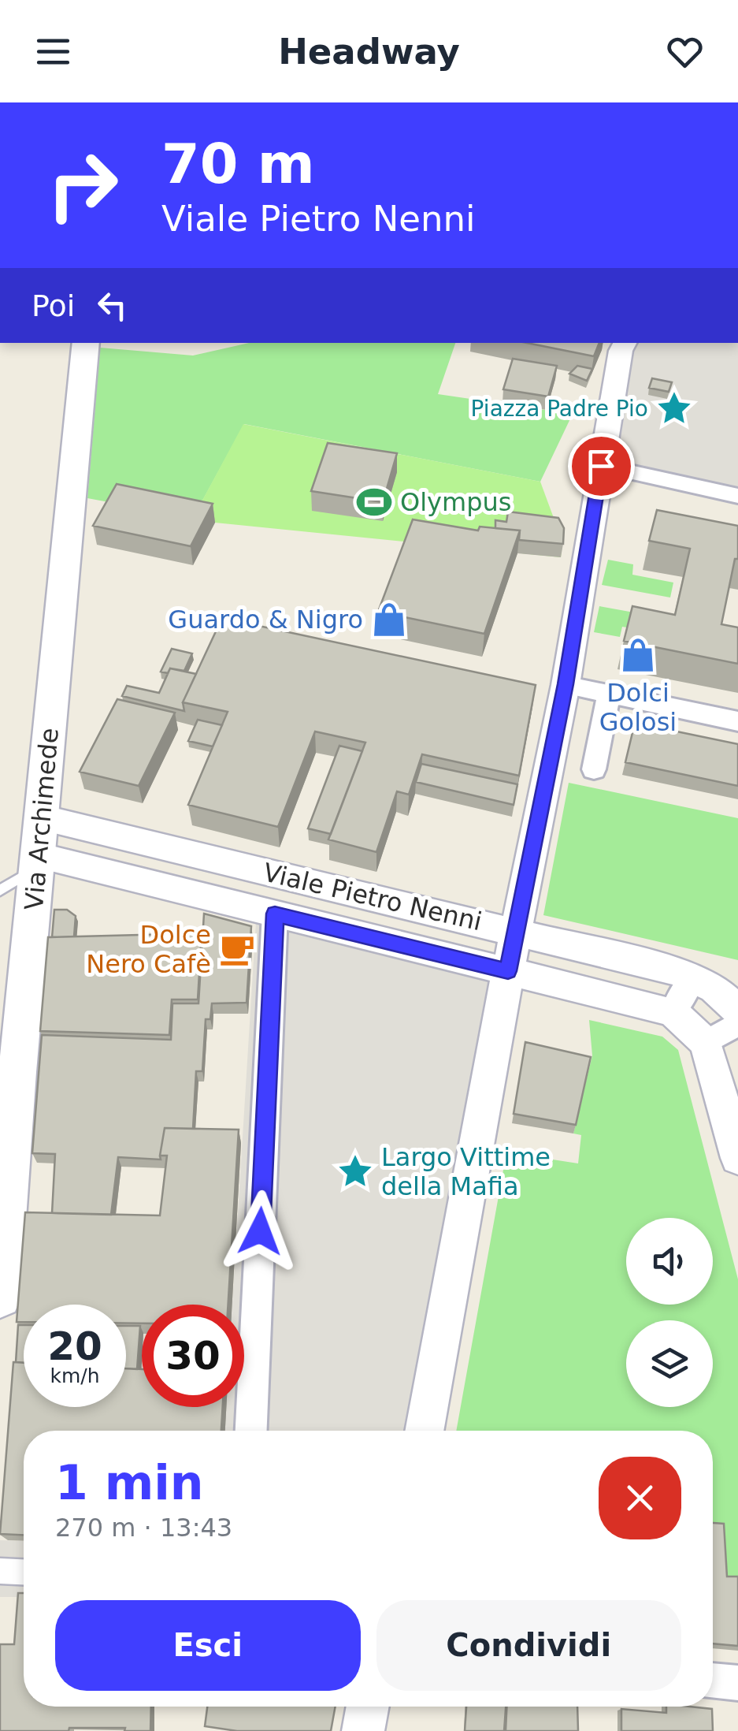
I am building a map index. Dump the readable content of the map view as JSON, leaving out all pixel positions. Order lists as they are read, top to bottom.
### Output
{
  "streets": {
    "main road": ["Via Archimede"],
    "street": ["Viale Pietro Nenni"]
  },
  "crossings": [
    ["Via Archimede", "Viale Pietro Nenni"]
  ],
  "places": {
    "place": ["Piazza Padre Pio", "Largo Vittime della Mafia"],
    "sports": ["Olympus"],
    "shop": ["Guardo & Nigro", "Dolci Golosi"],
    "cafe": ["Dolce Nero Cafè"]
  },
  "page": {
    "header": "Headway",
    "turn": ["70 m", "Viale Pietro Nenni"],
    "then": "Poi",
    "speed": "20 km/h",
    "limit": "30",
    "heading": ["1 min", "270 m · 13:43"],
    "buttons": ["Esci", "Condividi"]
  }
}
